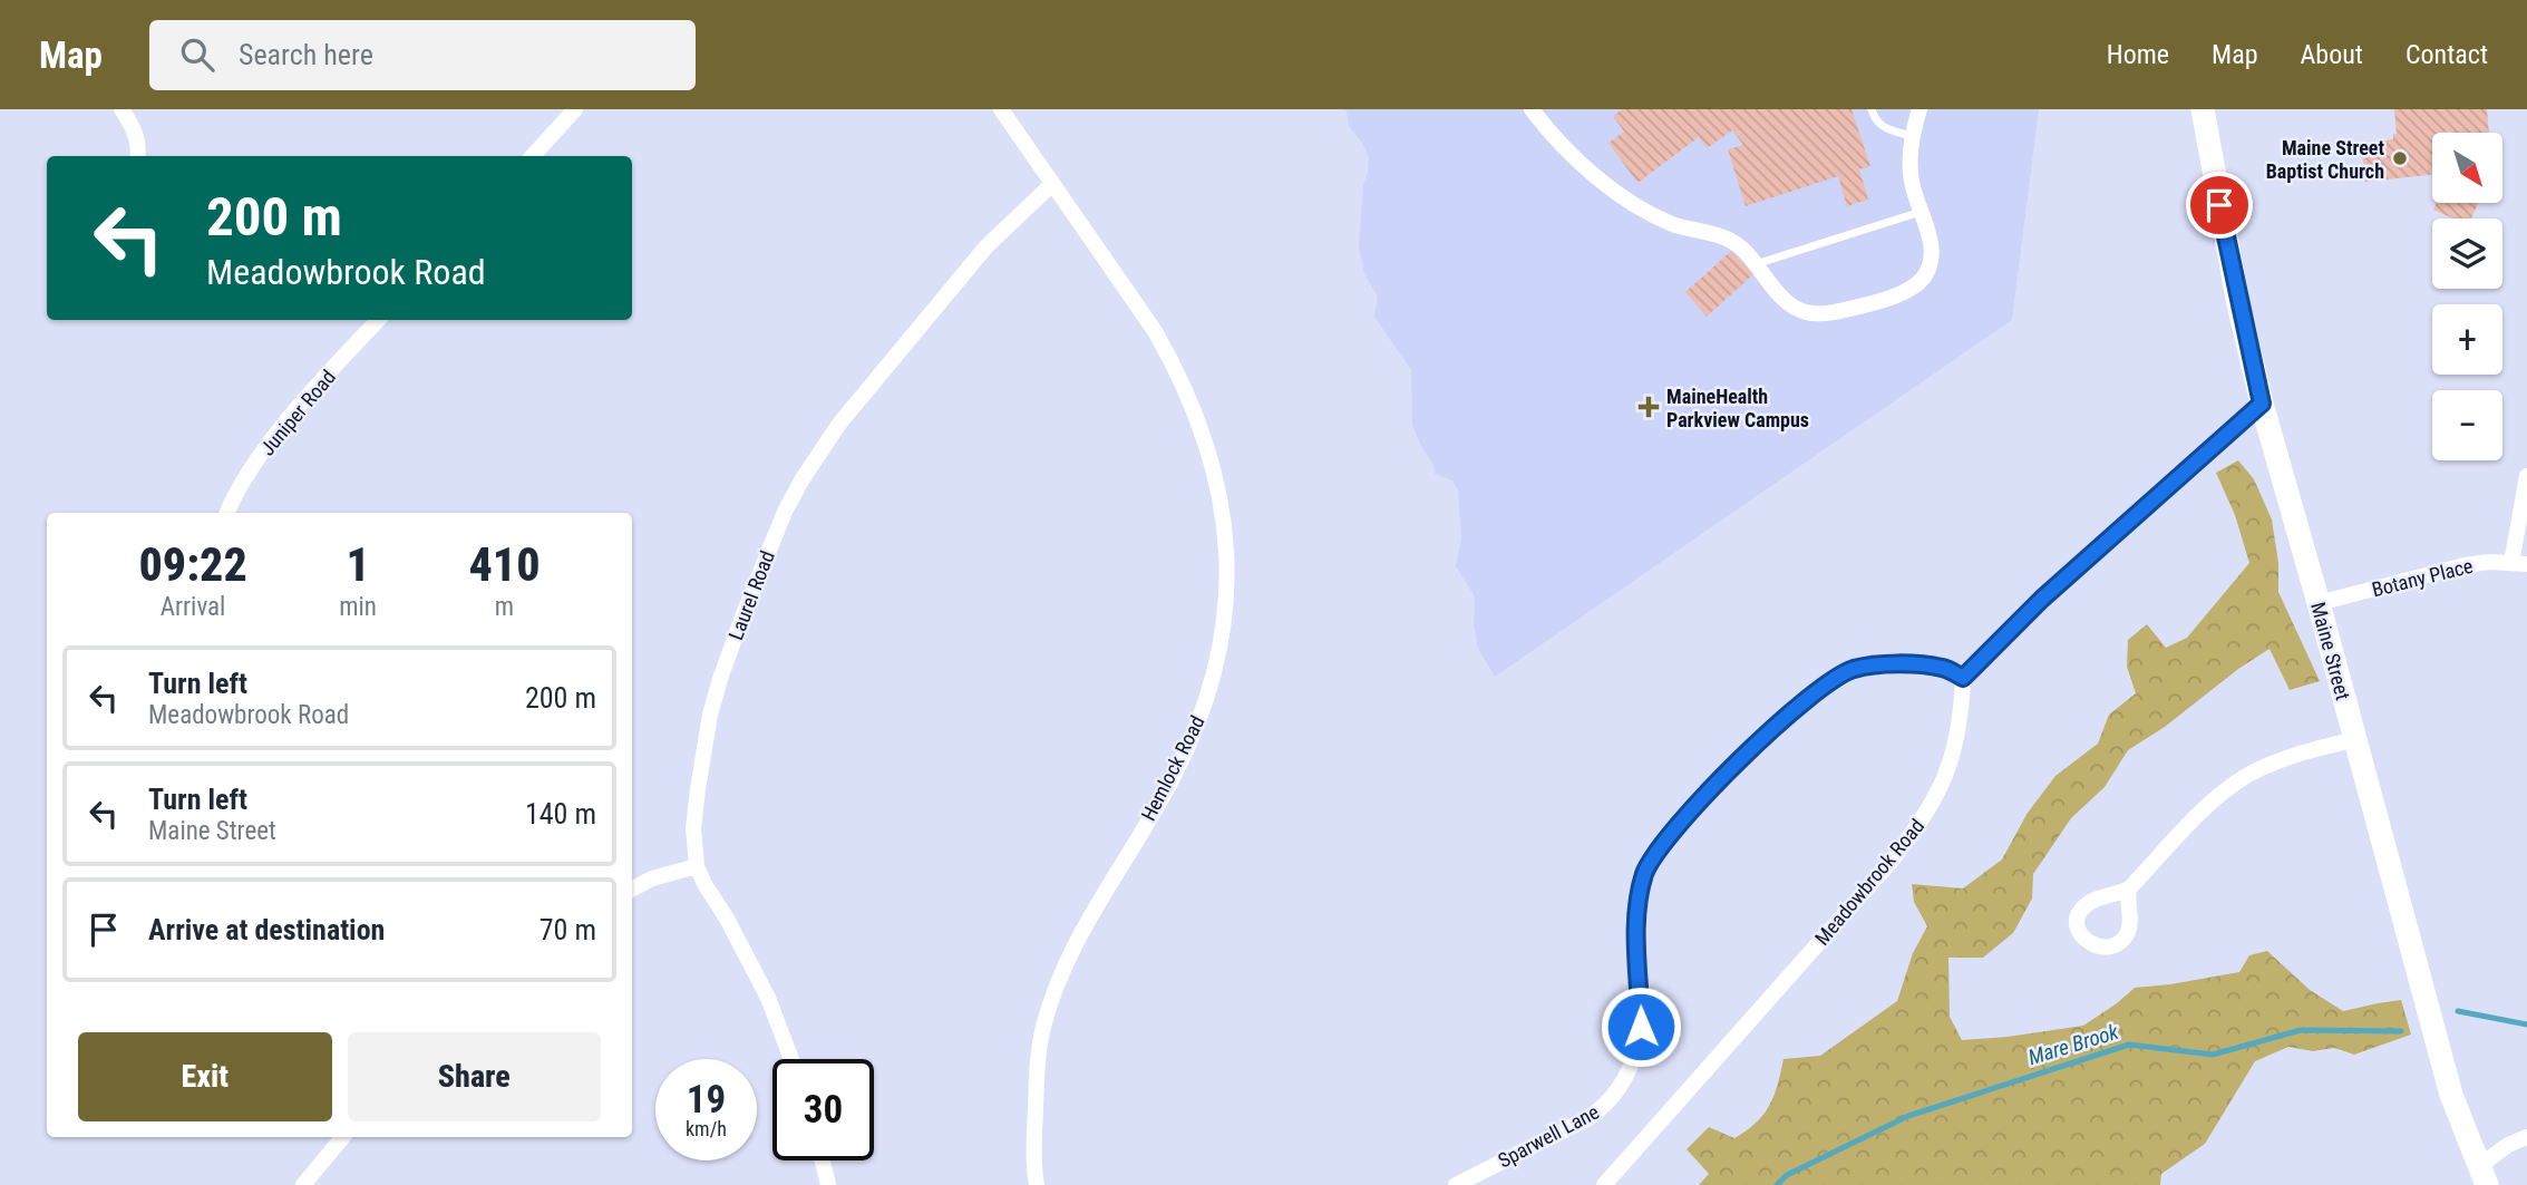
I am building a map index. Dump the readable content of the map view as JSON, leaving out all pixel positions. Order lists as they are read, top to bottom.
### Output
{
  "streets": {
    "street": [
      "Juniper Road",
      "Botany Place",
      "Laurel Road",
      "Maine Street",
      "Hemlock Road",
      "Meadowbrook Road",
      "Sparwell Lane"
    ]
  },
  "crossings": [
    ["Botany Place", "Maine Street"],
    ["Laurel Road", "Hemlock Road"],
    ["Meadowbrook Road", "Sparwell Lane"]
  ],
  "water": ["Mare Brook"],
  "places": {
    "other": ["Maine Street Baptist Church"],
    "health": ["MaineHealth Parkview Campus"]
  },
  "north": "bottom right",
  "page": {
    "header": "Map",
    "search": "Search here",
    "nav": [
      "Home",
      "Map",
      "About",
      "Contact"
    ],
    "map_buttons": ["+", "−"],
    "turn": ["200 m", "Meadowbrook Road"],
    "eta": [
      "09:22",
      "Arrival",
      "1",
      "min",
      "410",
      "m"
    ],
    "list": [
      {
        "name": "Turn left",
        "note": "Meadowbrook Road",
        "value": "200 m"
      },
      {
        "name": "Turn left",
        "note": "Maine Street",
        "value": "140 m"
      },
      {
        "name": "Arrive at destination",
        "value": "70 m"
      }
    ],
    "buttons": ["Exit", "Share"],
    "speed": "19 km/h",
    "limit": "30"
  }
}
